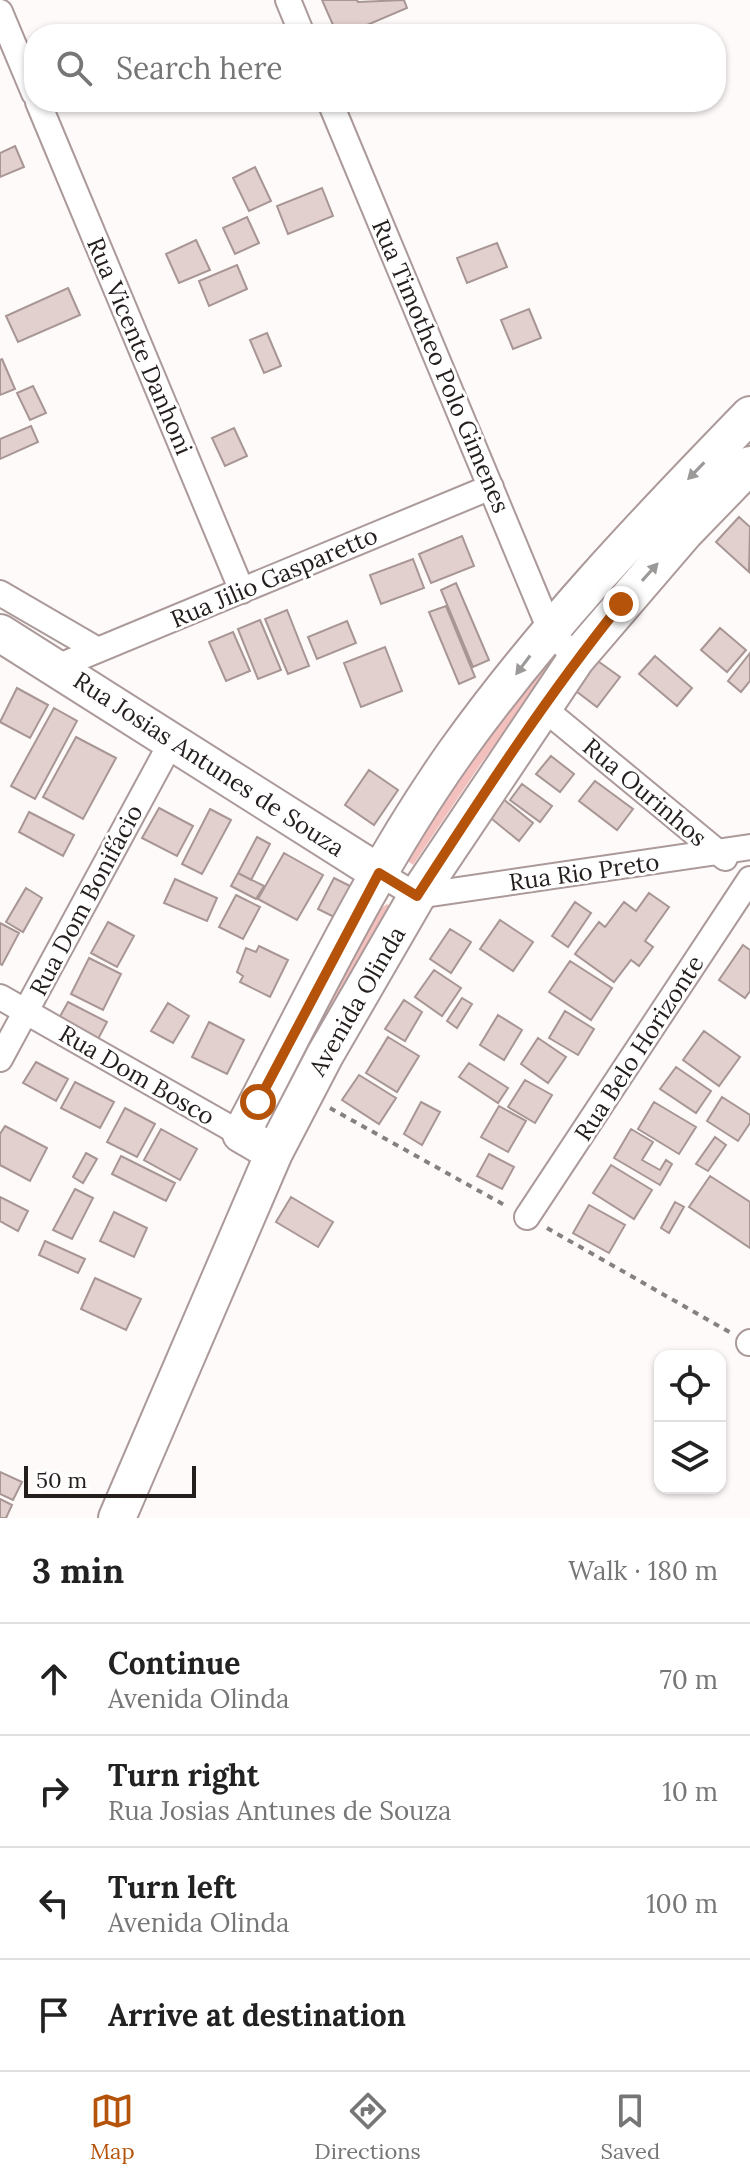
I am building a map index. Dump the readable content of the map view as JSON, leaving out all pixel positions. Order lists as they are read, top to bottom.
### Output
{
  "streets": {
    "street": [
      "Rua Vicente Danhoni",
      "Rua Timotheo Polo Gimenes",
      "Rua Jilio Gasparetto",
      "Rua Josias Antunes de Souza",
      "Rua Ourinhos",
      "Rua Rio Preto",
      "Rua Dom Bonifácio",
      "Avenida Olinda",
      "Rua Belo Horizonte",
      "Rua Dom Bosco"
    ]
  },
  "crossings": [
    ["Rua Vicente Danhoni", "Rua Jilio Gasparetto"],
    ["Rua Timotheo Polo Gimenes", "Rua Jilio Gasparetto"],
    ["Rua Timotheo Polo Gimenes", "Avenida Olinda"],
    ["Rua Jilio Gasparetto", "Rua Josias Antunes de Souza"],
    ["Rua Josias Antunes de Souza", "Rua Rio Preto"],
    ["Rua Josias Antunes de Souza", "Rua Dom Bonifácio"],
    ["Rua Josias Antunes de Souza", "Avenida Olinda"],
    ["Rua Ourinhos", "Rua Rio Preto"],
    ["Rua Ourinhos", "Avenida Olinda"],
    ["Rua Ourinhos", "Rua Belo Horizonte"],
    ["Rua Rio Preto", "Avenida Olinda"],
    ["Rua Dom Bonifácio", "Rua Dom Bosco"],
    ["Avenida Olinda", "Rua Dom Bosco"]
  ],
  "scale_bar": "50 m",
  "page": {
    "search": "Search here",
    "scale": "50 m",
    "heading": ["3 min", "Walk · 180 m"],
    "list": [
      ["Continue", "Avenida Olinda", "70 m"],
      ["Turn right", "Rua Josias Antunes de Souza", "10 m"],
      ["Turn left", "Avenida Olinda", "100 m"],
      "Arrive at destination"
    ],
    "nav": ["Map", "Directions", "Saved"]
  }
}
